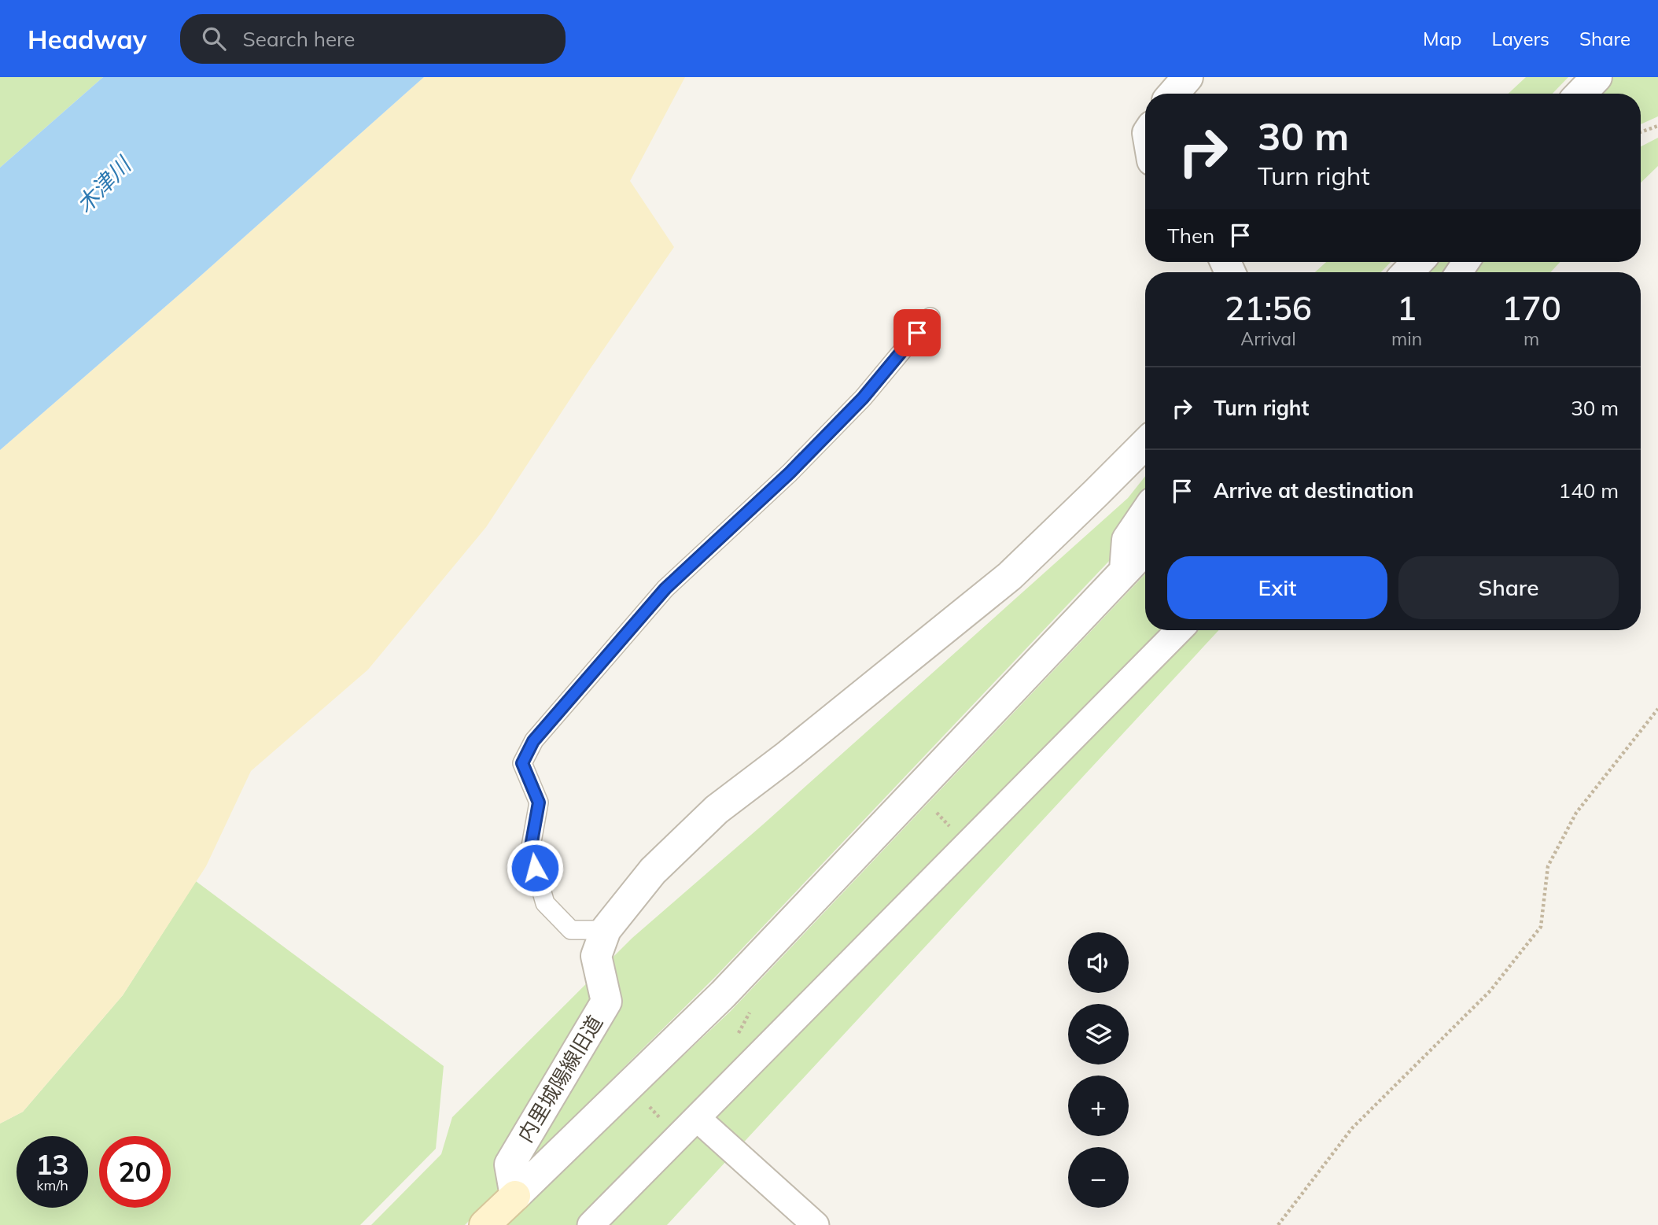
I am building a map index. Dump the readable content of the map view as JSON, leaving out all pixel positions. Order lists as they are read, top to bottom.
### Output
{
  "streets": {
    "street": ["内里城陽線旧道"]
  },
  "water": ["木津川"],
  "page": {
    "header": "Headway",
    "search": "Search here",
    "nav": ["Map", "Layers", "Share"],
    "turn": ["30 m", "Turn right"],
    "then": "Then",
    "eta": [
      "21:56",
      "Arrival",
      "1",
      "min",
      "170",
      "m"
    ],
    "list": [
      {
        "name": "Turn right",
        "value": "30 m"
      },
      {
        "name": "Arrive at destination",
        "value": "140 m"
      }
    ],
    "buttons": ["Exit", "Share"],
    "map_buttons": ["+", "−"],
    "speed": "13 km/h",
    "limit": "20"
  }
}
